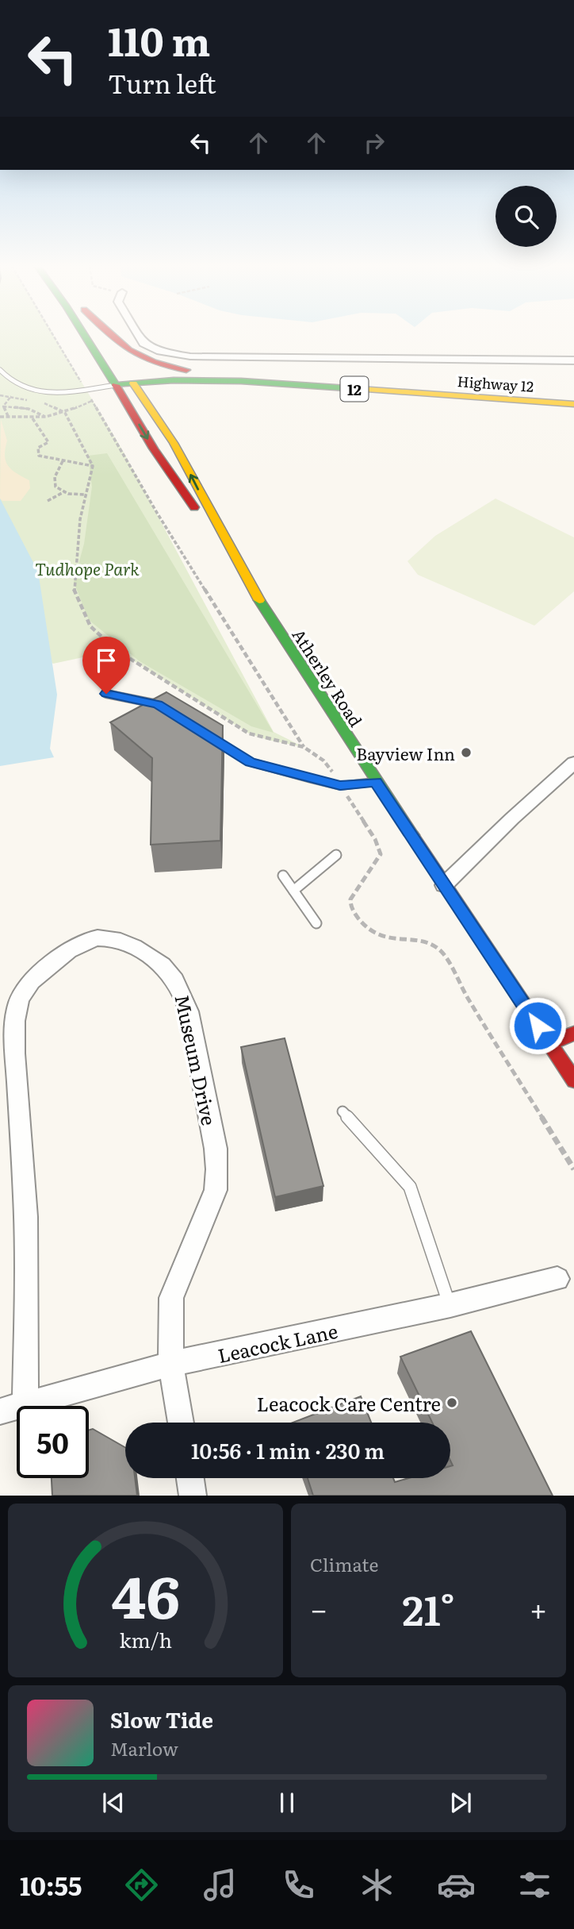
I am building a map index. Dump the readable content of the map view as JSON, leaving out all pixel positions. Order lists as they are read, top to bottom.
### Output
{
  "streets": {
    "main road": ["Highway 12", "12", "Atherley Road"],
    "street": ["Museum Drive", "Leacock Lane"]
  },
  "crossings": [
    ["Highway 12", "Atherley Road"],
    ["Museum Drive", "Leacock Lane"]
  ],
  "parks": ["Tudhope Park"],
  "places": ["Bayview Inn", "Leacock Care Centre"],
  "page": {
    "turn": ["110 m", "Turn left"],
    "limit": "50",
    "trip": "10:56 · 1 min · 230 m",
    "tile": "Climate",
    "heat": ["−", "21°", "+"],
    "song": ["Slow Tide", "Marlow"],
    "tabs": "10:55",
    "gauge": ["46", "km/h"]
  }
}
